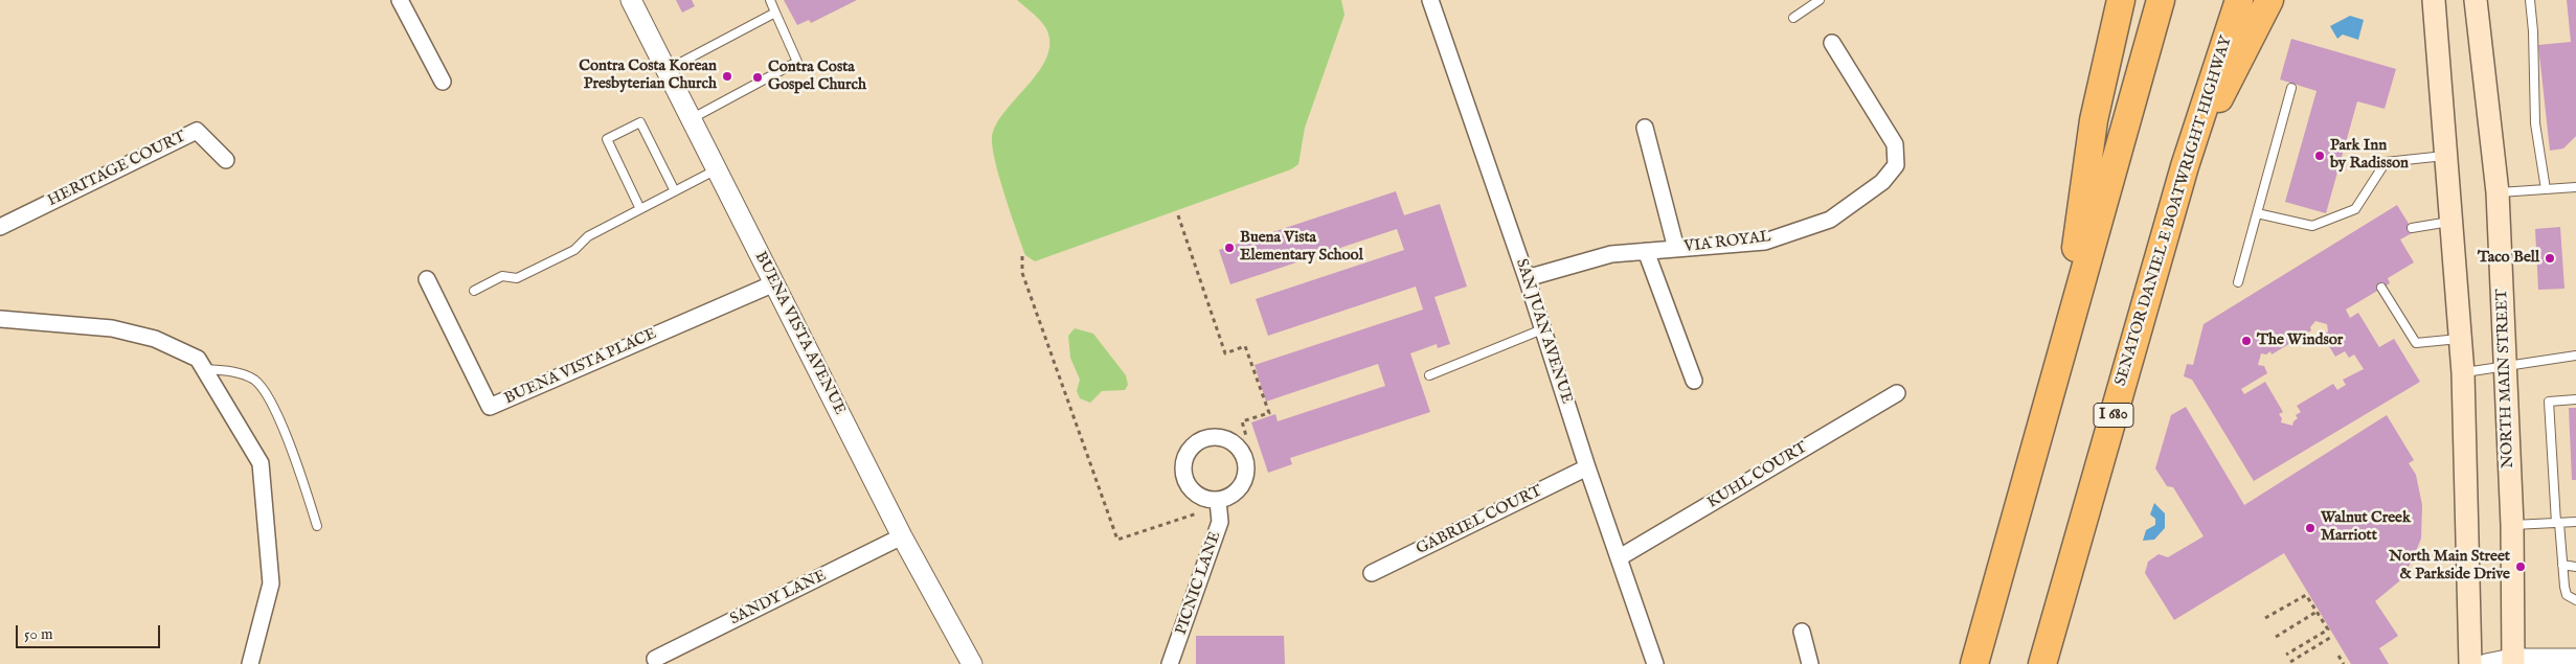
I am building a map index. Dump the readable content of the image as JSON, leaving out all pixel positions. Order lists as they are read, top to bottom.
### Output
{
  "streets": {
    "highway": ["SENATOR DANIEL E BOATWRIGHT HIGHWAY", "I 680"],
    "main road": ["NORTH MAIN STREET"],
    "street": [
      "HERITAGE COURT",
      "VIA ROYAL",
      "SAN JUAN AVENUE",
      "BUENA VISTA AVENUE",
      "BUENA VISTA PLACE",
      "KUHL COURT",
      "GABRIEL COURT",
      "PICNIC LANE",
      "SANDY LANE"
    ]
  },
  "crossings": [
    ["VIA ROYAL", "SAN JUAN AVENUE"],
    ["SAN JUAN AVENUE", "KUHL COURT"],
    ["SAN JUAN AVENUE", "GABRIEL COURT"],
    ["BUENA VISTA AVENUE", "BUENA VISTA PLACE"],
    ["BUENA VISTA AVENUE", "SANDY LANE"]
  ],
  "places": [
    "Contra Costa Korean Presbyterian Church",
    "Contra Costa Gospel Church",
    "Park Inn by Radisson",
    "Buena Vista Elementary School",
    "Taco Bell",
    "The Windsor",
    "Walnut Creek Marriott",
    "North Main Street & Parkside Drive"
  ],
  "scale_bar": "50 m"
}
